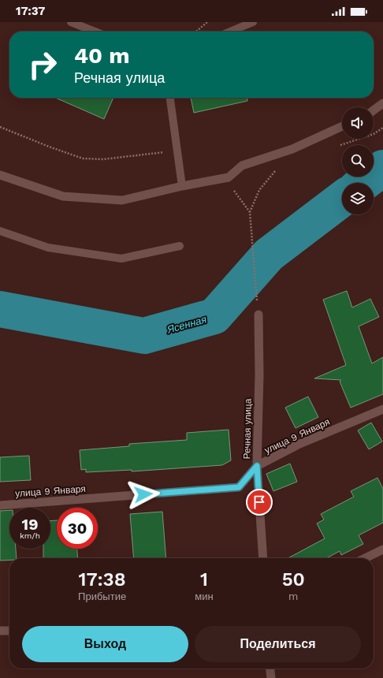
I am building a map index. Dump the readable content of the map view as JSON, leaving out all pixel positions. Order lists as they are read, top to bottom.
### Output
{
  "streets": {
    "street": ["Речная улица", "улица 9 Января"]
  },
  "crossings": [
    ["Речная улица", "улица 9 Января"]
  ],
  "water": ["Ясенная"],
  "page": {
    "status": "17:37",
    "turn": ["40 m", "Речная улица"],
    "speed": "19 km/h",
    "limit": "30",
    "eta": [
      "17:38",
      "Прибытие",
      "1",
      "мин",
      "50",
      "m"
    ],
    "buttons": ["Выход", "Поделиться"]
  }
}
